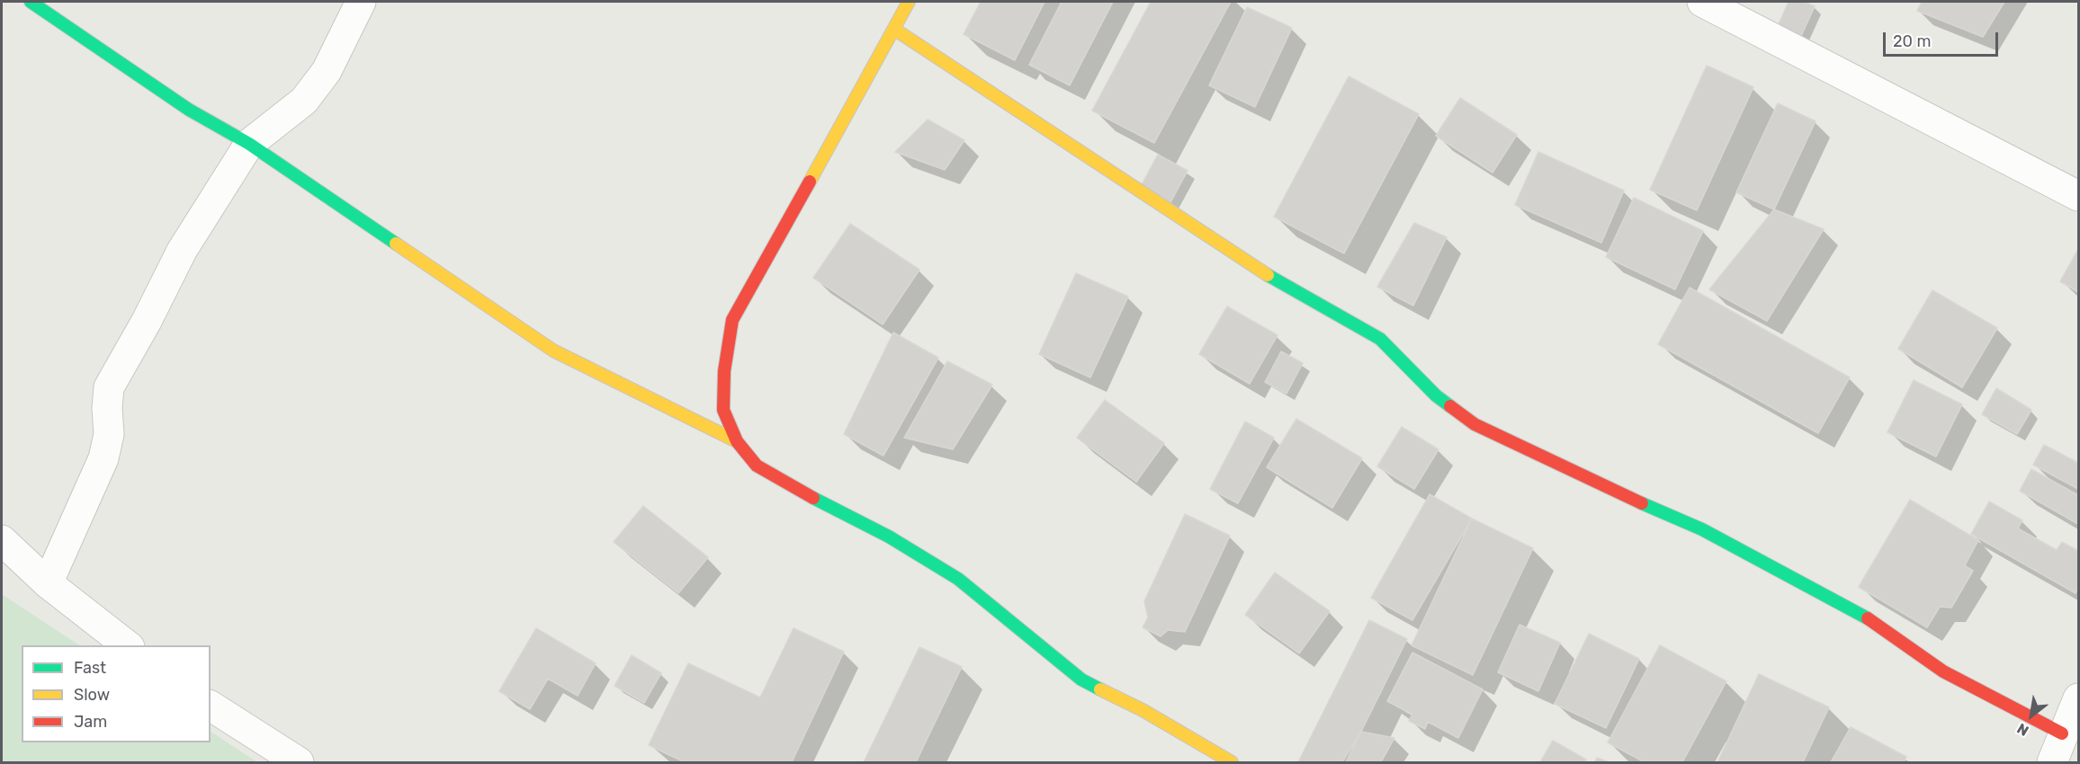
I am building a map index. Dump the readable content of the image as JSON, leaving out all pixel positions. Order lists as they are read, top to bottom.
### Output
{
  "legend": ["Fast", "Slow", "Jam"],
  "scale_bar": "20 m",
  "north": "bottom left"
}
